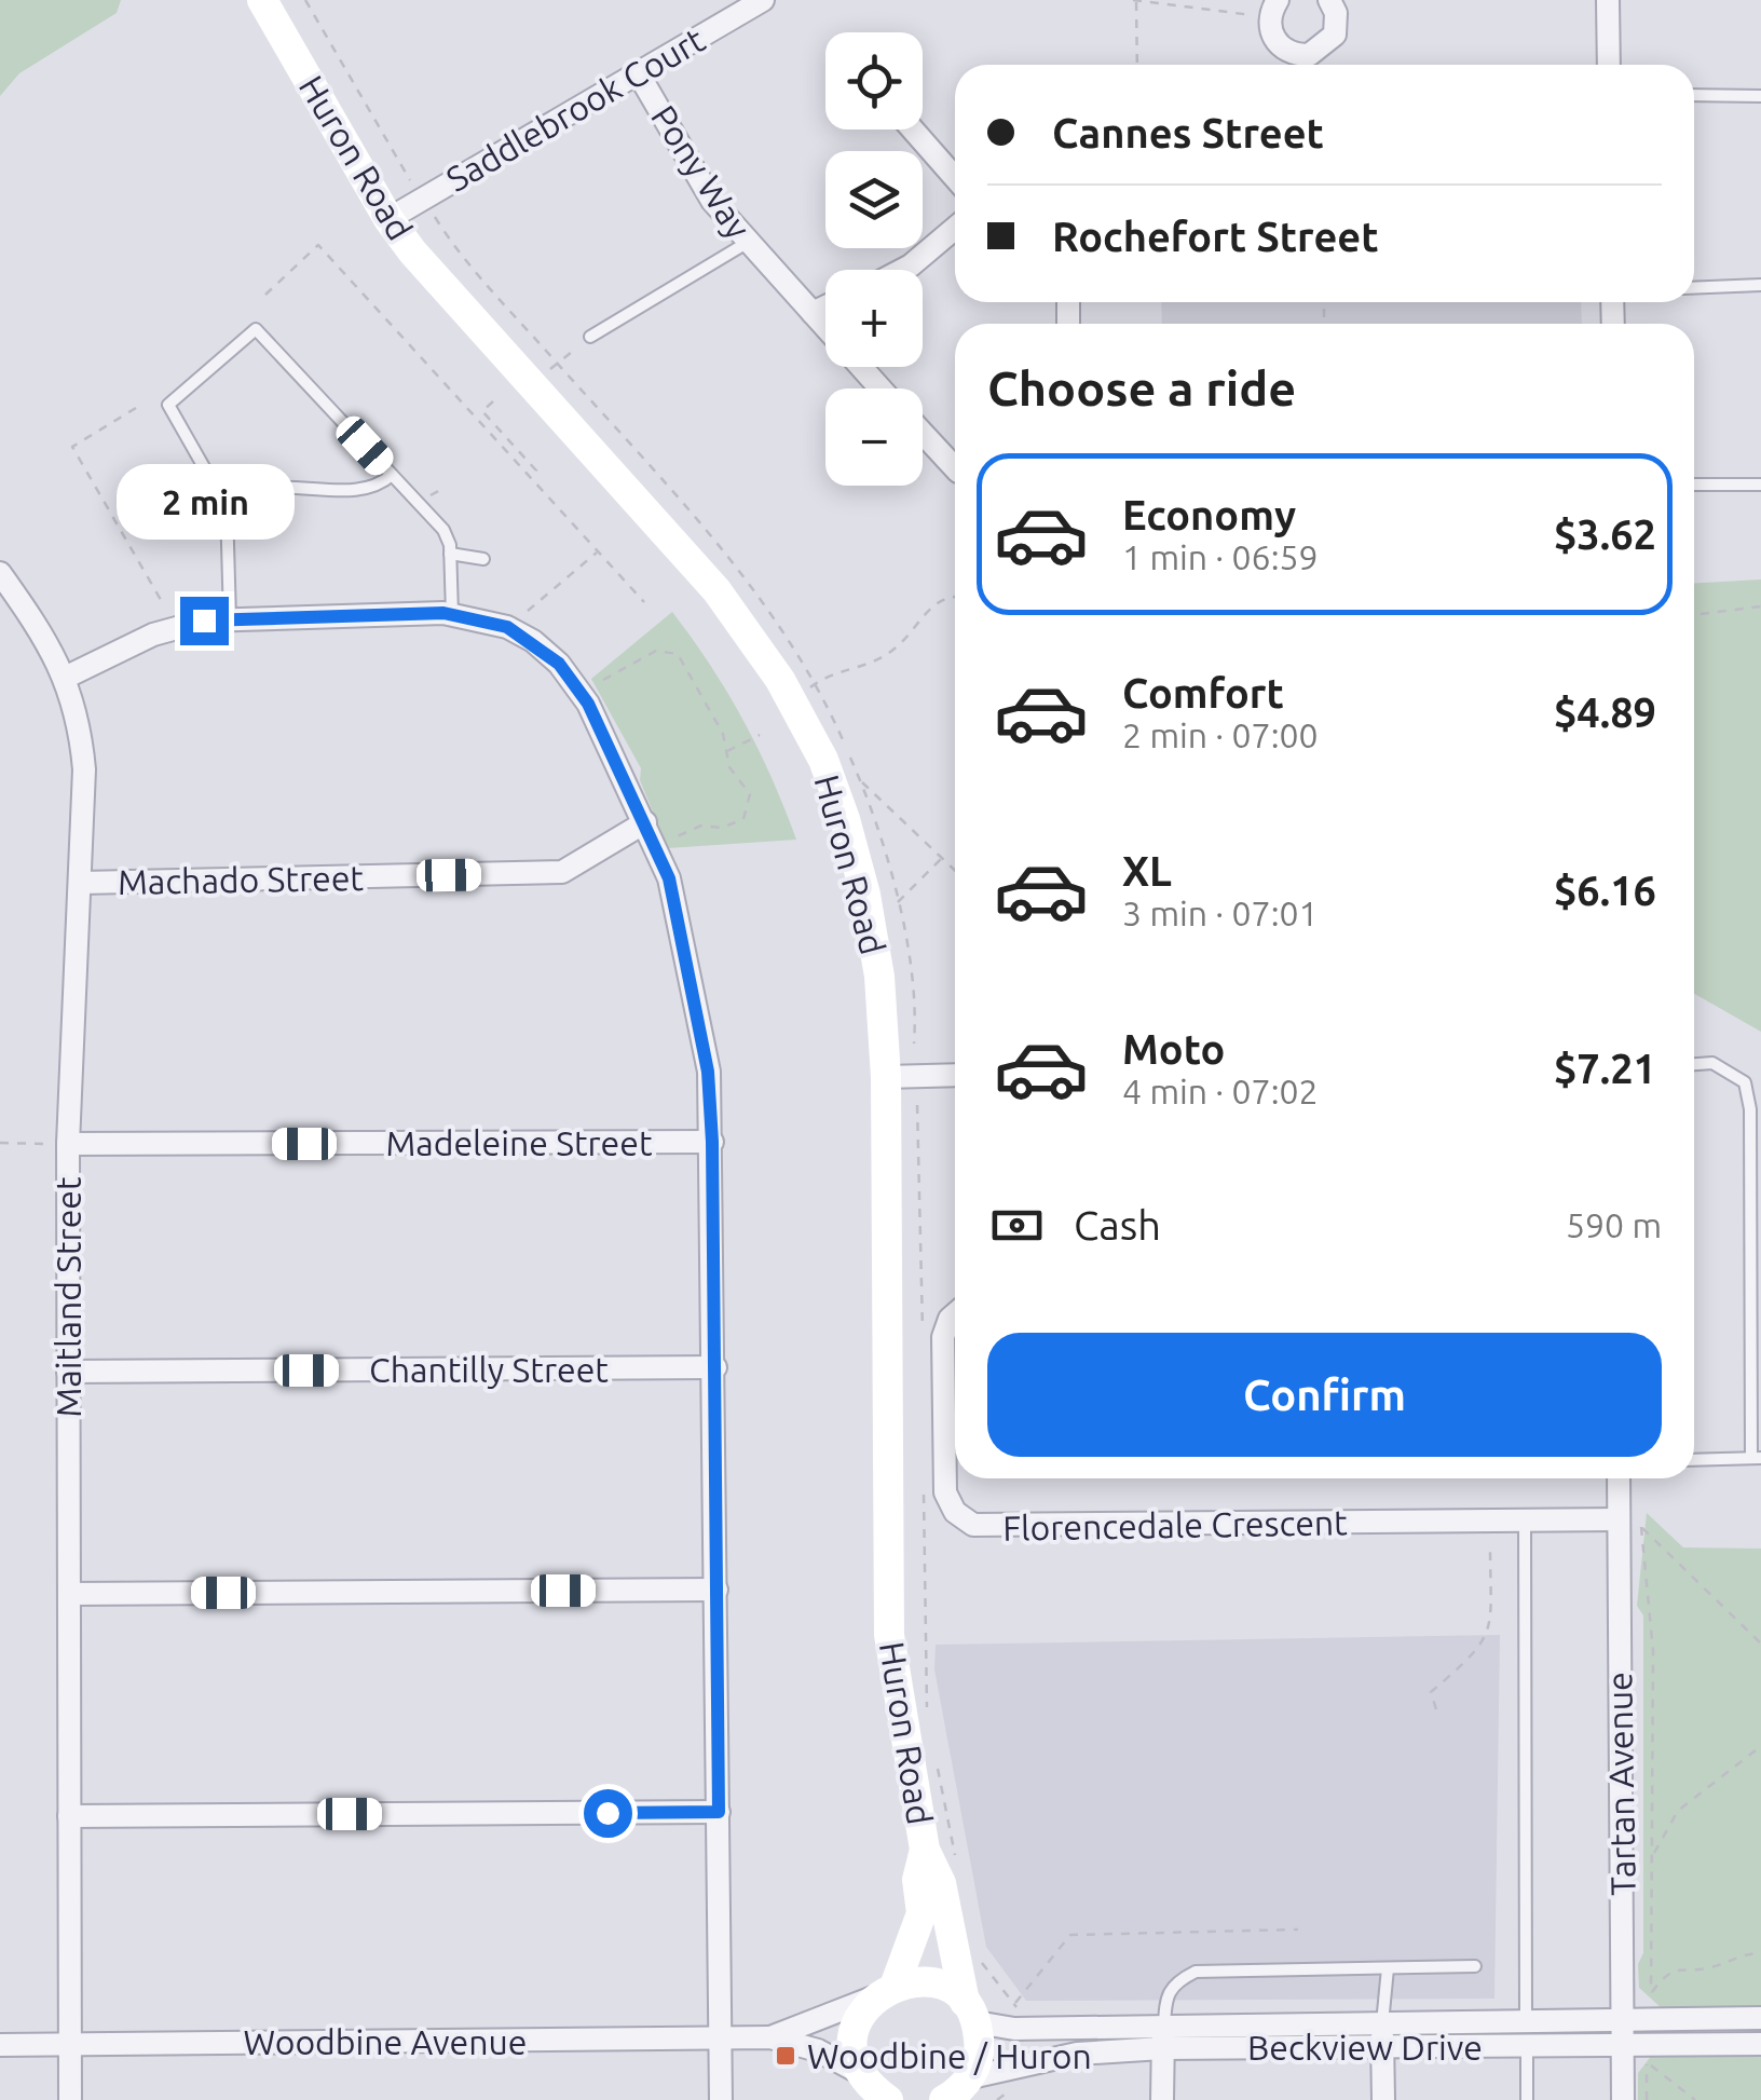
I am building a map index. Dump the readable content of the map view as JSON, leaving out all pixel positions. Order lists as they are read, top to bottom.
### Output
{
  "streets": {
    "main road": ["Huron Road"],
    "street": [
      "Saddlebrook Court",
      "Pony Way",
      "Machado Street",
      "Madeleine Street",
      "Maitland Street",
      "Chantilly Street",
      "Florencedale Crescent",
      "Tartan Avenue",
      "Woodbine Avenue",
      "Beckview Drive"
    ]
  },
  "crossings": [
    ["Saddlebrook Court", "Huron Road"],
    ["Saddlebrook Court", "Pony Way"],
    ["Huron Road", "Woodbine Avenue"],
    ["Huron Road", "Beckview Drive"],
    ["Machado Street", "Maitland Street"],
    ["Madeleine Street", "Maitland Street"],
    ["Maitland Street", "Chantilly Street"],
    ["Maitland Street", "Woodbine Avenue"],
    ["Florencedale Crescent", "Tartan Avenue"],
    ["Tartan Avenue", "Beckview Drive"]
  ],
  "places": {
    "transit": ["Woodbine / Huron"]
  },
  "page": {
    "map_buttons": ["+", "−"],
    "banner": ["Cannes Street", "Rochefort Street"],
    "heading": "Choose a ride",
    "list": [
      {
        "name": "Economy",
        "note": "1 min · 06:59",
        "value": "$3.62"
      },
      {
        "name": "Comfort",
        "note": "2 min · 07:00",
        "value": "$4.89"
      },
      {
        "name": "XL",
        "note": "3 min · 07:01",
        "value": "$6.16"
      },
      {
        "name": "Moto",
        "note": "4 min · 07:02",
        "value": "$7.21"
      }
    ],
    "bubble": "2 min",
    "pay": ["Cash", "590 m"],
    "buttons": "Confirm"
  }
}
